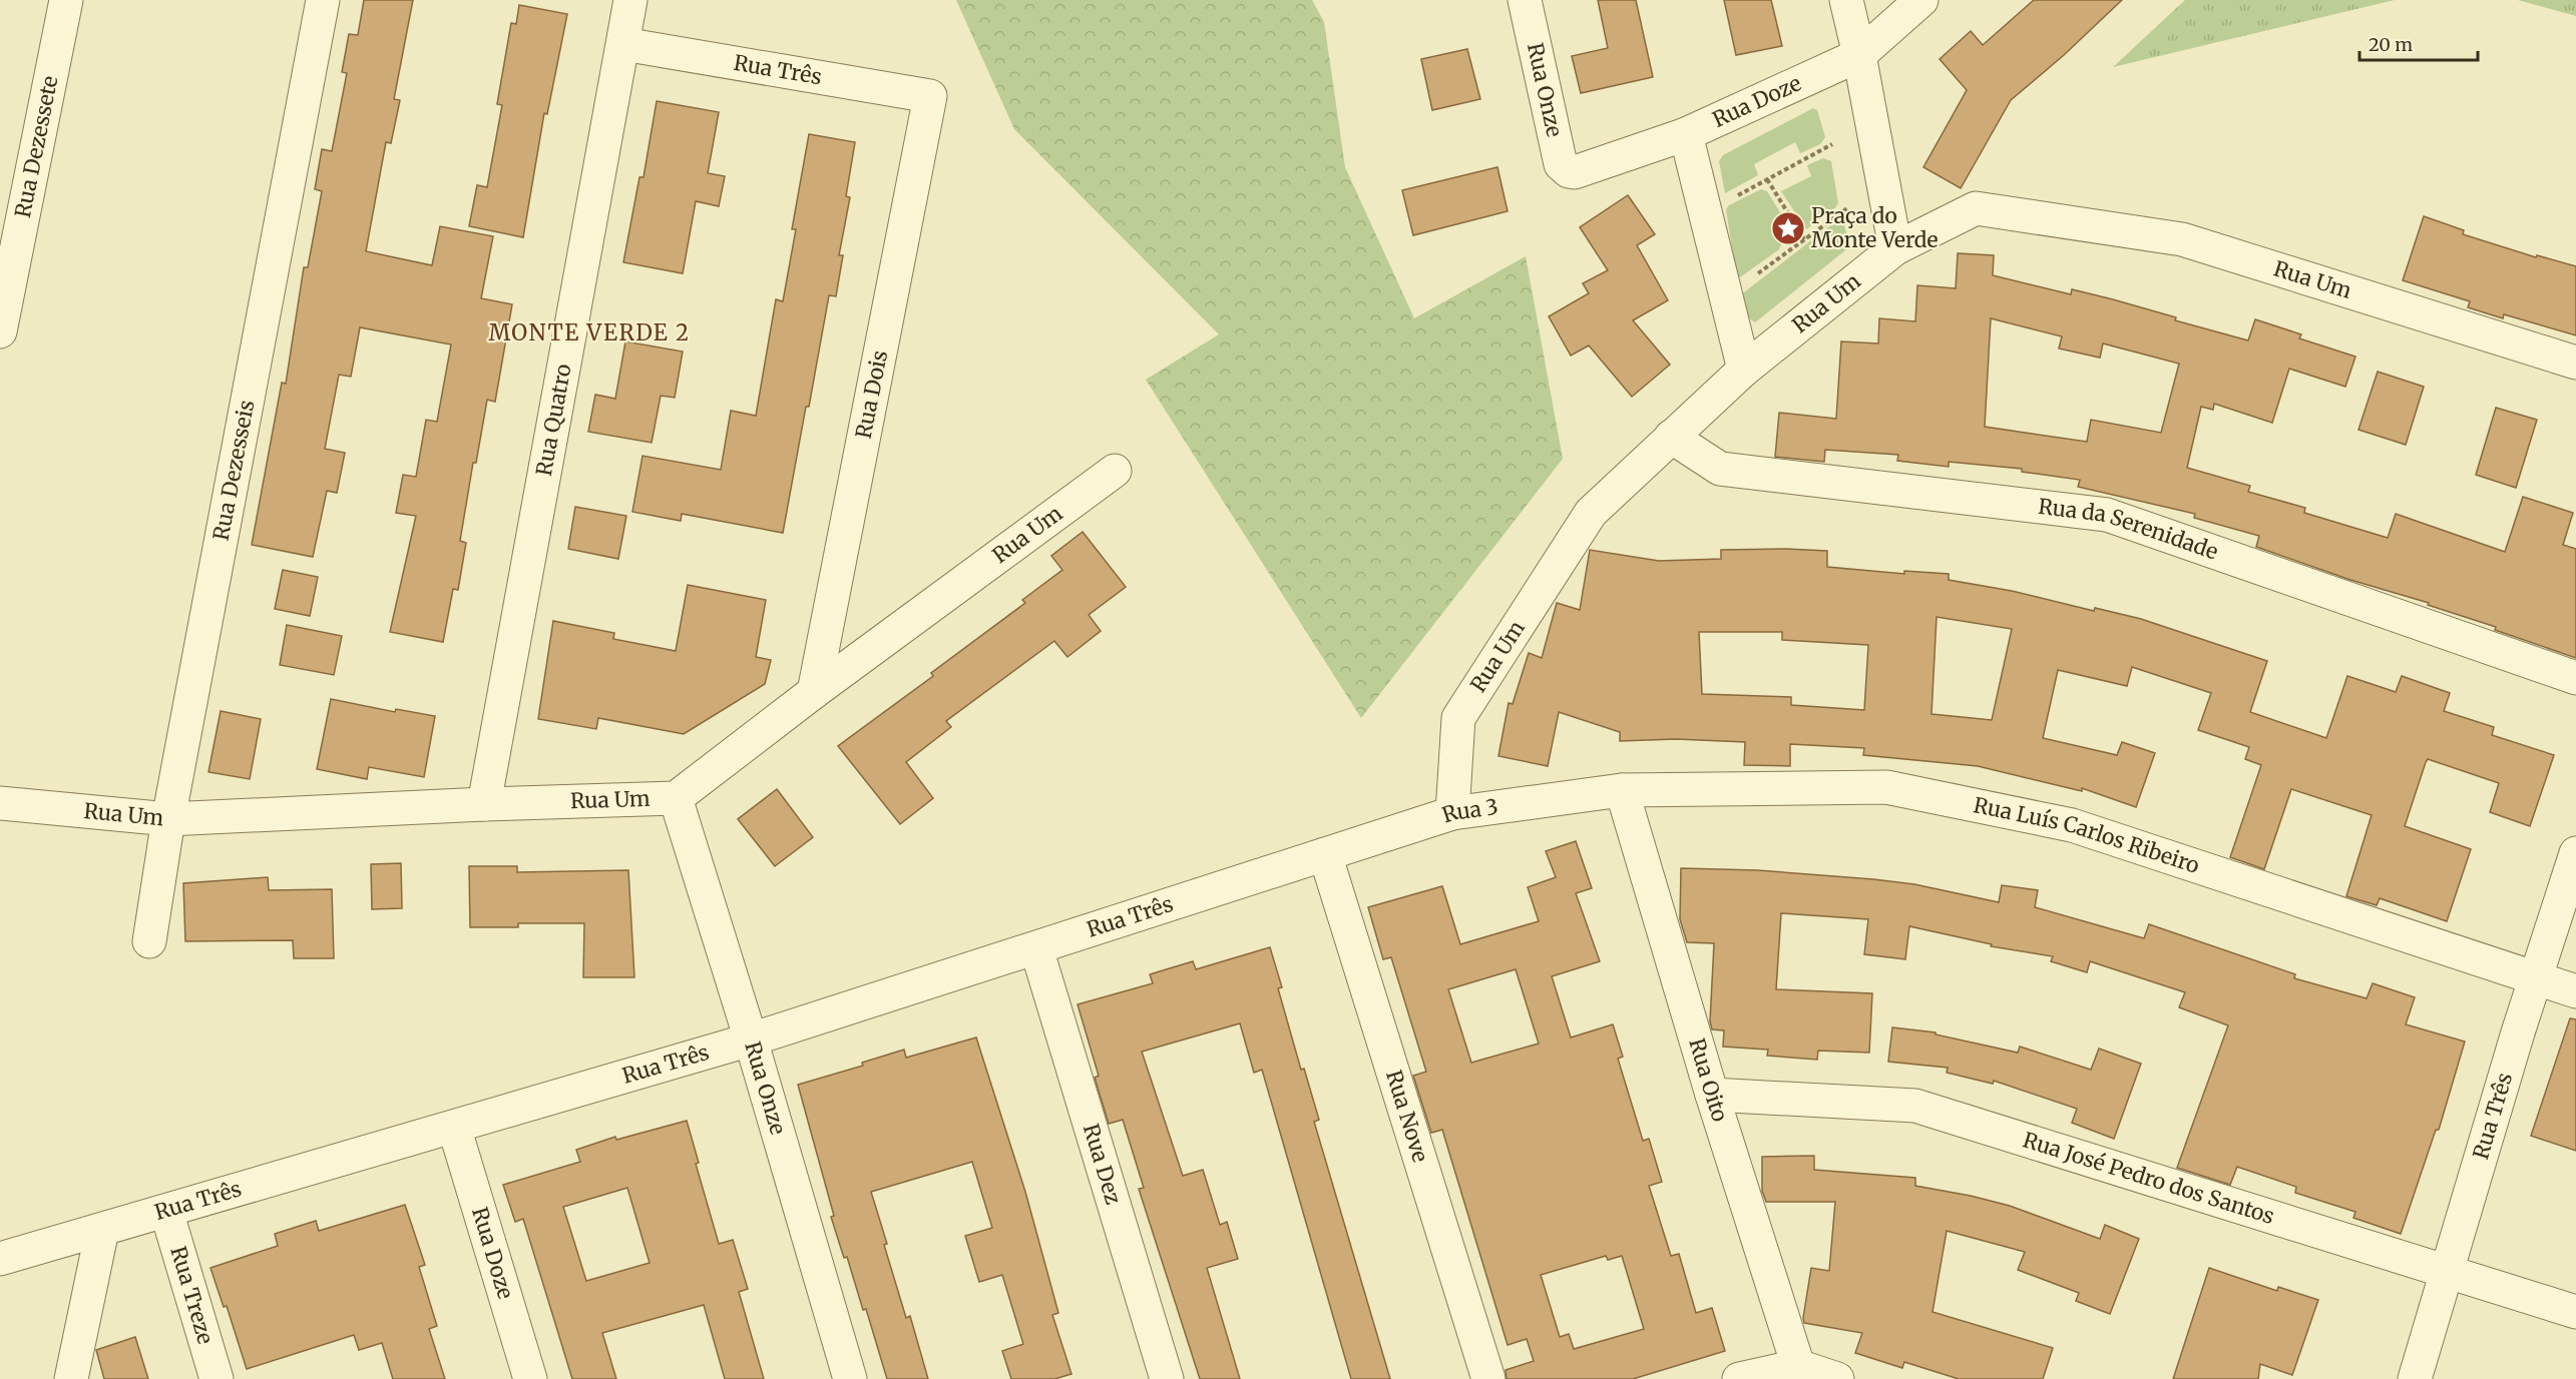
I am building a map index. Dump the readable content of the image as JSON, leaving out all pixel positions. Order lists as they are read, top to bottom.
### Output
{
  "streets": {
    "street": [
      "Rua Três",
      "Rua Onze",
      "Rua Doze",
      "Rua Dezessete",
      "Rua Um",
      "Rua Dois",
      "Rua Quatro",
      "Rua Dezesseis",
      "Rua da Serenidade",
      "Rua 3",
      "Rua Luís Carlos Ribeiro",
      "Rua Oito",
      "Rua Nove",
      "Rua Dez",
      "Rua José Pedro dos Santos",
      "Rua Treze"
    ]
  },
  "crossings": [
    ["Rua Três", "Rua Onze"],
    ["Rua Três", "Rua Doze"],
    ["Rua Três", "Rua Dois"],
    ["Rua Três", "Rua Quatro"],
    ["Rua Três", "Rua 3"],
    ["Rua Três", "Rua Luís Carlos Ribeiro"],
    ["Rua Três", "Rua Nove"],
    ["Rua Três", "Rua Dez"],
    ["Rua Três", "Rua José Pedro dos Santos"],
    ["Rua Três", "Rua Treze"],
    ["Rua Onze", "Rua Doze"],
    ["Rua Onze", "Rua Um"],
    ["Rua Um", "Rua Dois"],
    ["Rua Um", "Rua Quatro"],
    ["Rua Um", "Rua Dezesseis"],
    ["Rua Um", "Rua da Serenidade"],
    ["Rua Um", "Rua 3"],
    ["Rua 3", "Rua Luís Carlos Ribeiro"],
    ["Rua 3", "Rua Oito"],
    ["Rua 3", "Rua Nove"],
    ["Rua Luís Carlos Ribeiro", "Rua Oito"],
    ["Rua Oito", "Rua José Pedro dos Santos"]
  ],
  "districts": ["MONTE VERDE 2"],
  "places": {
    "place": ["Praça do Monte Verde"]
  },
  "scale_bar": "20 m"
}
